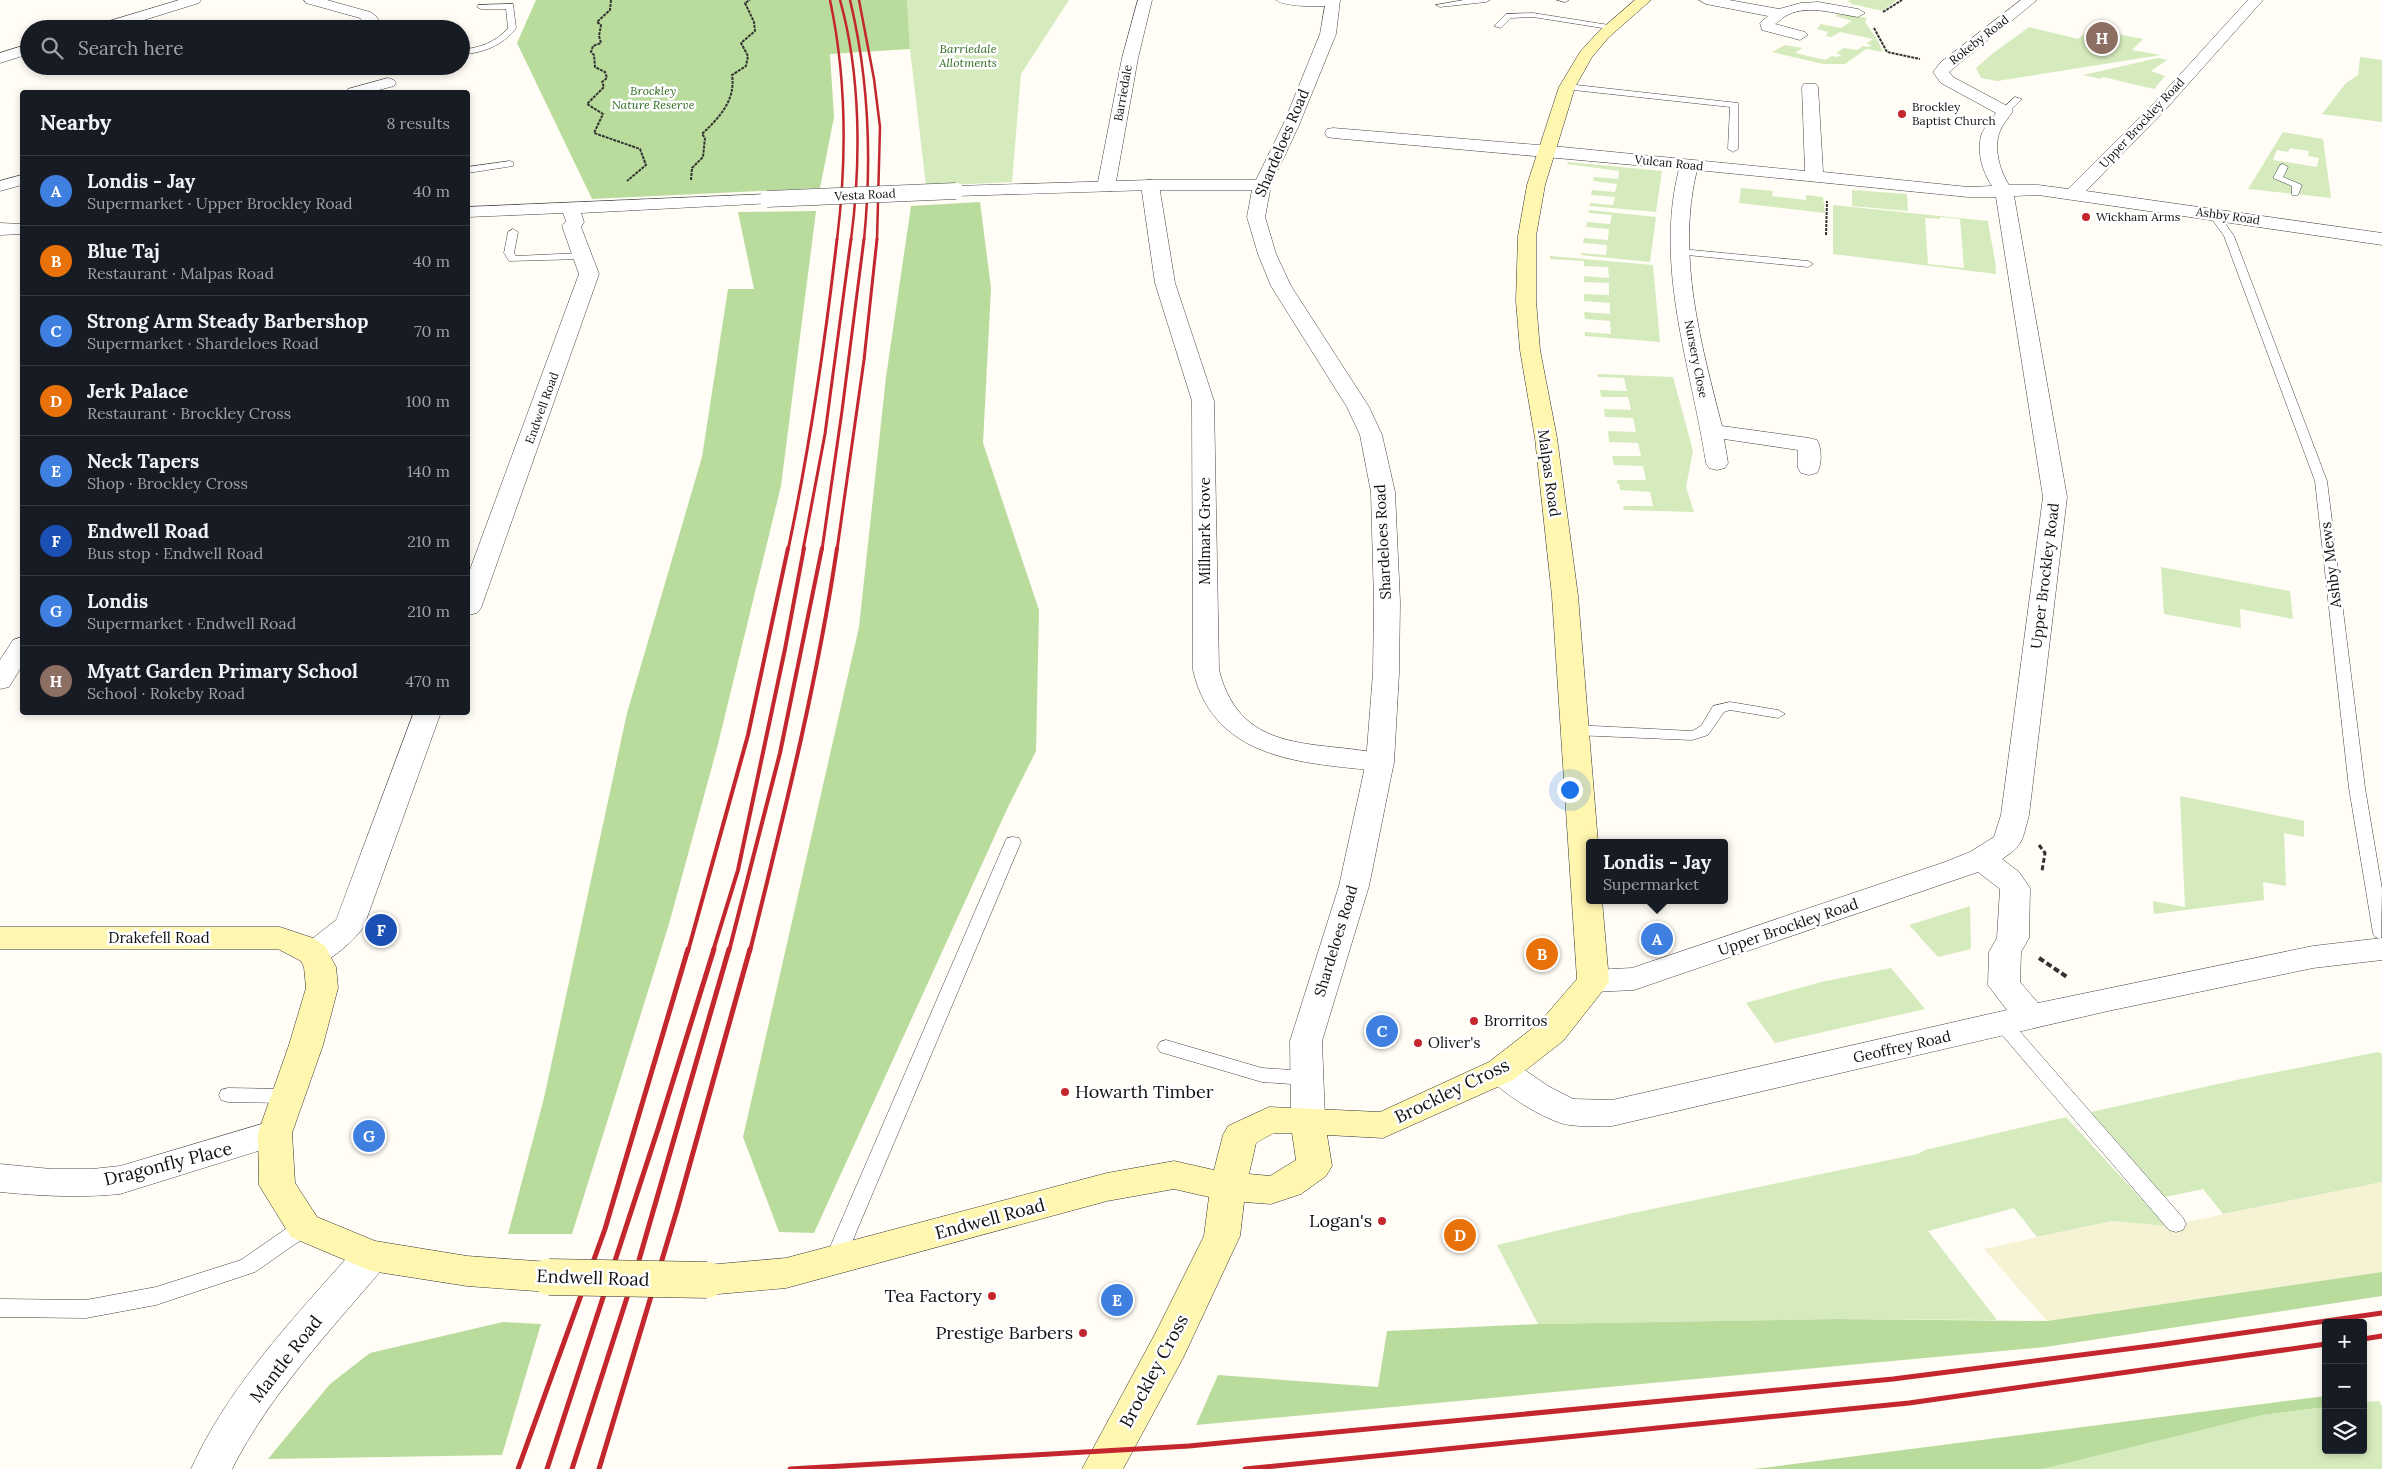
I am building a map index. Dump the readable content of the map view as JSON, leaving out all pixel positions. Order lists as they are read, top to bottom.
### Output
{
  "streets": {
    "main road": [
      "Shardeloes Road",
      "Endwell Road",
      "Malpas Road",
      "Drakefell Road",
      "Brockley Cross"
    ],
    "street": [
      "Rokeby Road",
      "Barriedale",
      "Upper Brockley Road",
      "Vulcan Road",
      "Vesta Road",
      "Ashby Road",
      "Nursery Close",
      "Millmark Grove",
      "Geoffrey Road",
      "Dragonfly Place",
      "Mantle Road"
    ],
    "lane": ["Ashby Mews"]
  },
  "crossings": [
    ["Rokeby Road", "Upper Brockley Road"],
    ["Barriedale", "Vesta Road"],
    ["Upper Brockley Road", "Vulcan Road"],
    ["Upper Brockley Road", "Ashby Road"],
    ["Upper Brockley Road", "Malpas Road"],
    ["Upper Brockley Road", "Brockley Cross"],
    ["Shardeloes Road", "Vesta Road"],
    ["Shardeloes Road", "Endwell Road"],
    ["Shardeloes Road", "Millmark Grove"],
    ["Shardeloes Road", "Brockley Cross"],
    ["Vulcan Road", "Nursery Close"],
    ["Vulcan Road", "Malpas Road"],
    ["Vesta Road", "Endwell Road"],
    ["Vesta Road", "Millmark Grove"],
    ["Ashby Road", "Ashby Mews"],
    ["Endwell Road", "Brockley Cross"],
    ["Endwell Road", "Mantle Road"],
    ["Malpas Road", "Brockley Cross"],
    ["Ashby Mews", "Geoffrey Road"],
    ["Geoffrey Road", "Brockley Cross"]
  ],
  "parks": ["Barriedale Allotments", "Brockley Nature Reserve"],
  "places": [
    "Brockley Baptist Church",
    "Wickham Arms",
    "Brorritos",
    "Oliver's",
    "Howarth Timber",
    "Logan's",
    "Tea Factory",
    "Prestige Barbers"
  ],
  "page": {
    "pins": [
      "H",
      "F",
      "A",
      "B",
      "C",
      "G",
      "D",
      "E"
    ],
    "search": "Search here",
    "heading": ["Nearby", "8 results"],
    "list": [
      {
        "mark": "A",
        "name": "Londis - Jay",
        "note": "Supermarket · Upper Brockley Road",
        "value": "40 m"
      },
      {
        "mark": "B",
        "name": "Blue Taj",
        "note": "Restaurant · Malpas Road",
        "value": "40 m"
      },
      {
        "mark": "C",
        "name": "Strong Arm Steady Barbershop",
        "note": "Supermarket · Shardeloes Road",
        "value": "70 m"
      },
      {
        "mark": "D",
        "name": "Jerk Palace",
        "note": "Restaurant · Brockley Cross",
        "value": "100 m"
      },
      {
        "mark": "E",
        "name": "Neck Tapers",
        "note": "Shop · Brockley Cross",
        "value": "140 m"
      },
      {
        "mark": "F",
        "name": "Endwell Road",
        "note": "Bus stop · Endwell Road",
        "value": "210 m"
      },
      {
        "mark": "G",
        "name": "Londis",
        "note": "Supermarket · Endwell Road",
        "value": "210 m"
      },
      {
        "mark": "H",
        "name": "Myatt Garden Primary School",
        "note": "School · Rokeby Road",
        "value": "470 m"
      }
    ],
    "popup": ["Londis - Jay", "Supermarket"],
    "map_buttons": ["+", "−"]
  }
}
